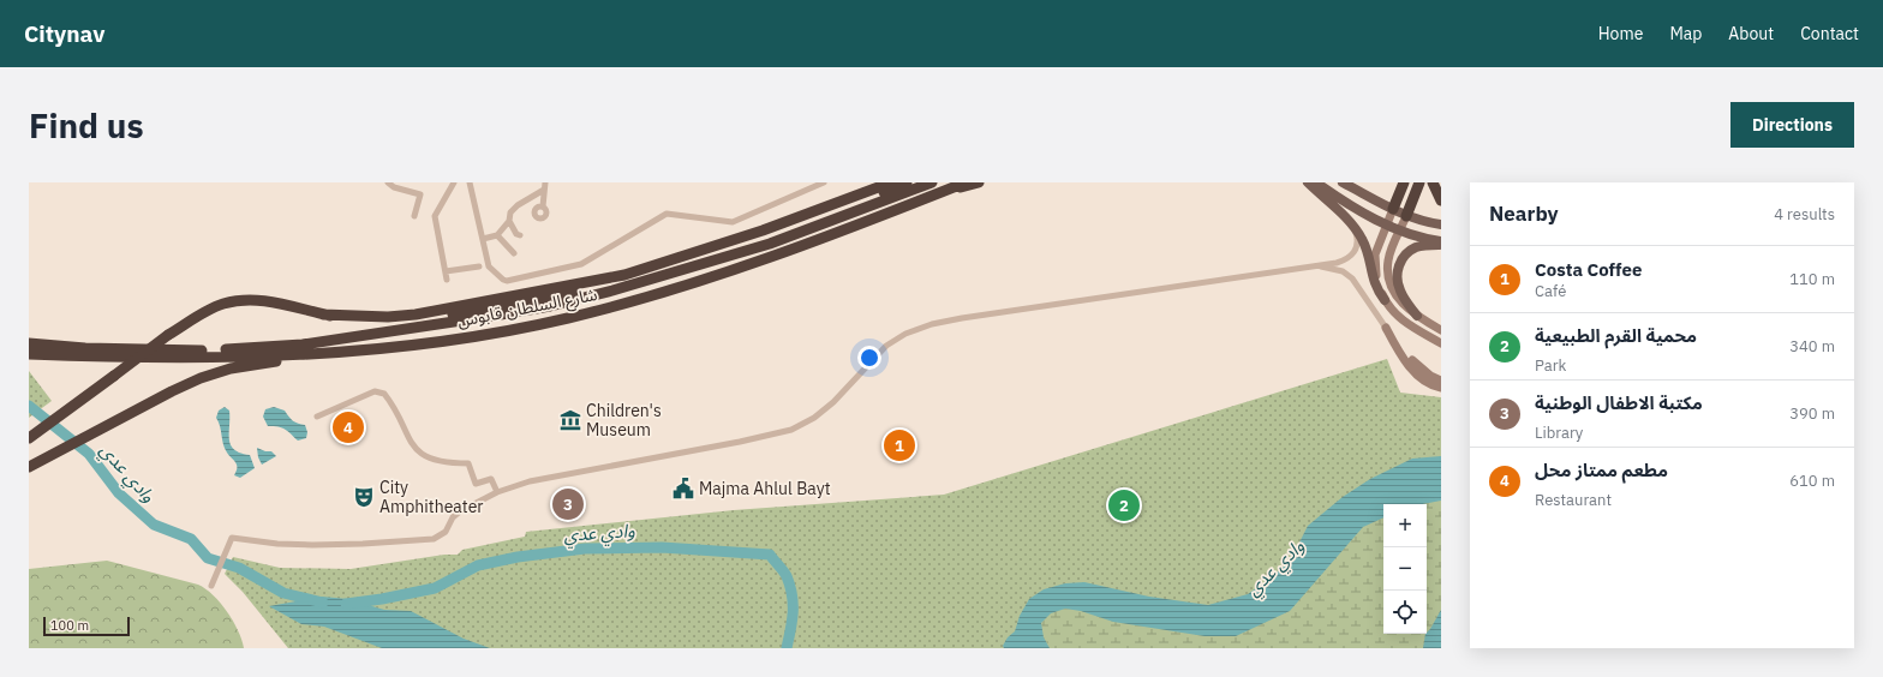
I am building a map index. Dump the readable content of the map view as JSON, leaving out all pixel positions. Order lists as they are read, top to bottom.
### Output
{
  "streets": {
    "highway": ["شارع السلطان قابوس"]
  },
  "water": ["وادي عدي"],
  "places": {
    "museum": ["Children's Museum"],
    "public building": ["Majma Ahlul Bayt"],
    "theatre": ["City Amphitheater"]
  },
  "scale_bar": "100 m",
  "page": {
    "header": "Citynav",
    "nav": [
      "Home",
      "Map",
      "About",
      "Contact"
    ],
    "buttons": "Directions",
    "title": "Find us",
    "heading": ["Nearby", "4 results"],
    "list": [
      {
        "mark": "1",
        "name": "Costa Coffee",
        "note": "Café",
        "value": "110 m"
      },
      {
        "mark": "2",
        "name": "محمية القرم الطبيعية",
        "note": "Park",
        "value": "340 m"
      },
      {
        "mark": "3",
        "name": "مكتبة الاطفال الوطنية",
        "note": "Library",
        "value": "390 m"
      },
      {
        "mark": "4",
        "name": "مطعم ممتاز محل",
        "note": "Restaurant",
        "value": "610 m"
      }
    ],
    "pins": [
      "4",
      "1",
      "3",
      "2"
    ],
    "map_buttons": ["+", "−"],
    "scale": "100 m"
  }
}
